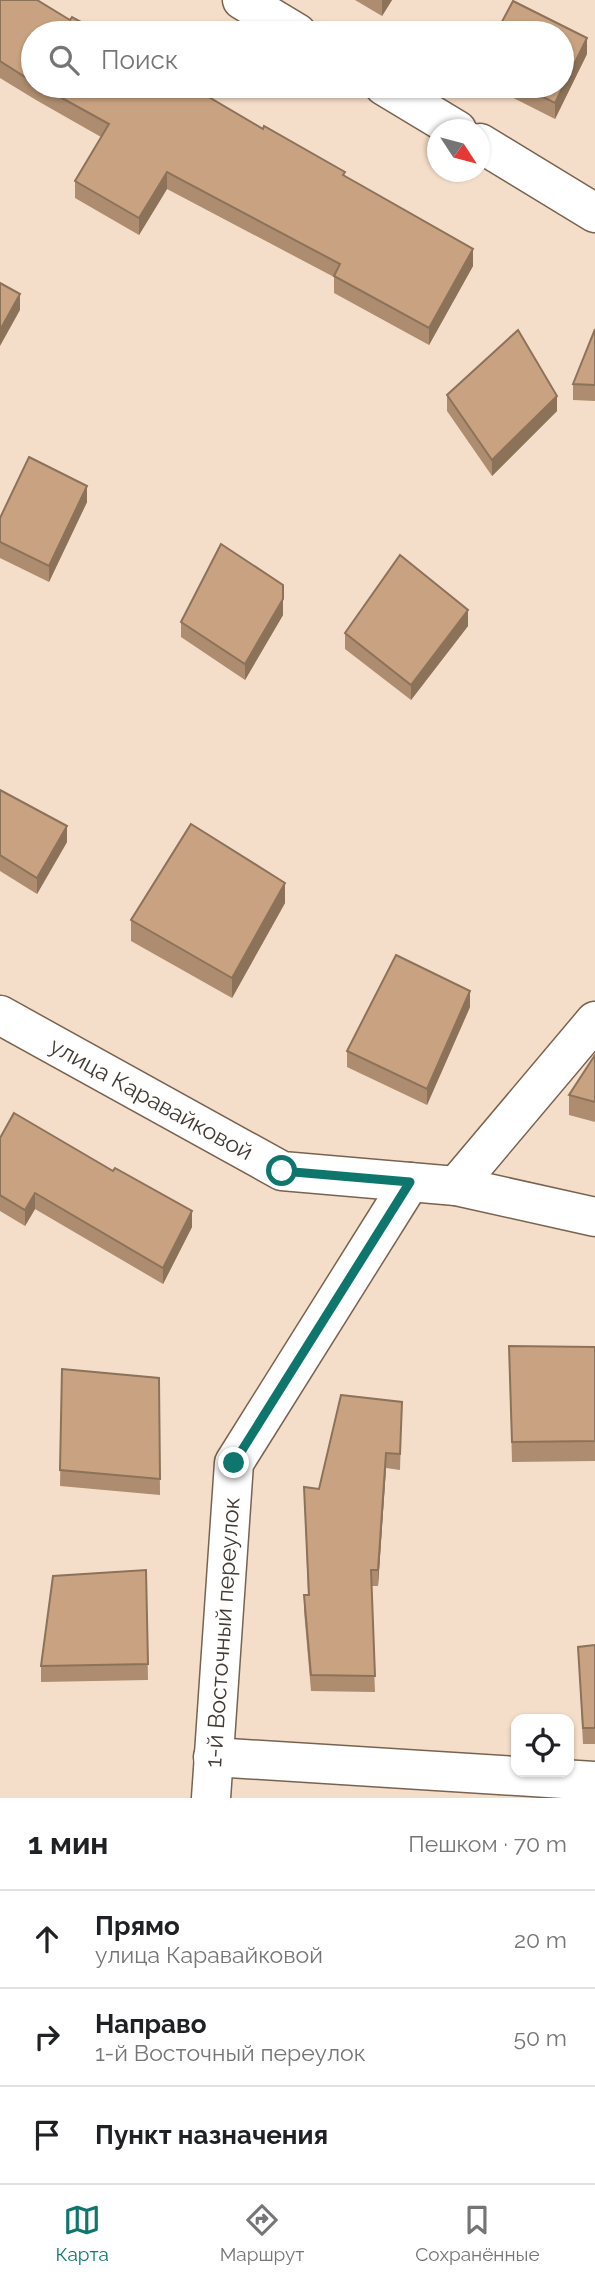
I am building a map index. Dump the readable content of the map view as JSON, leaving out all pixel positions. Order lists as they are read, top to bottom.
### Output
{
  "streets": {
    "street": ["улица Каравайковой", "1-й Восточный переулок"]
  },
  "crossings": [
    ["улица Каравайковой", "1-й Восточный переулок"]
  ],
  "north": "bottom right",
  "page": {
    "search": "Поиск",
    "heading": ["1 мин", "Пешком · 70 m"],
    "list": [
      ["Прямо", "улица Каравайковой", "20 m"],
      ["Направо", "1-й Восточный переулок", "50 m"],
      "Пункт назначения"
    ],
    "nav": ["Карта", "Маршрут", "Сохранённые"]
  }
}
